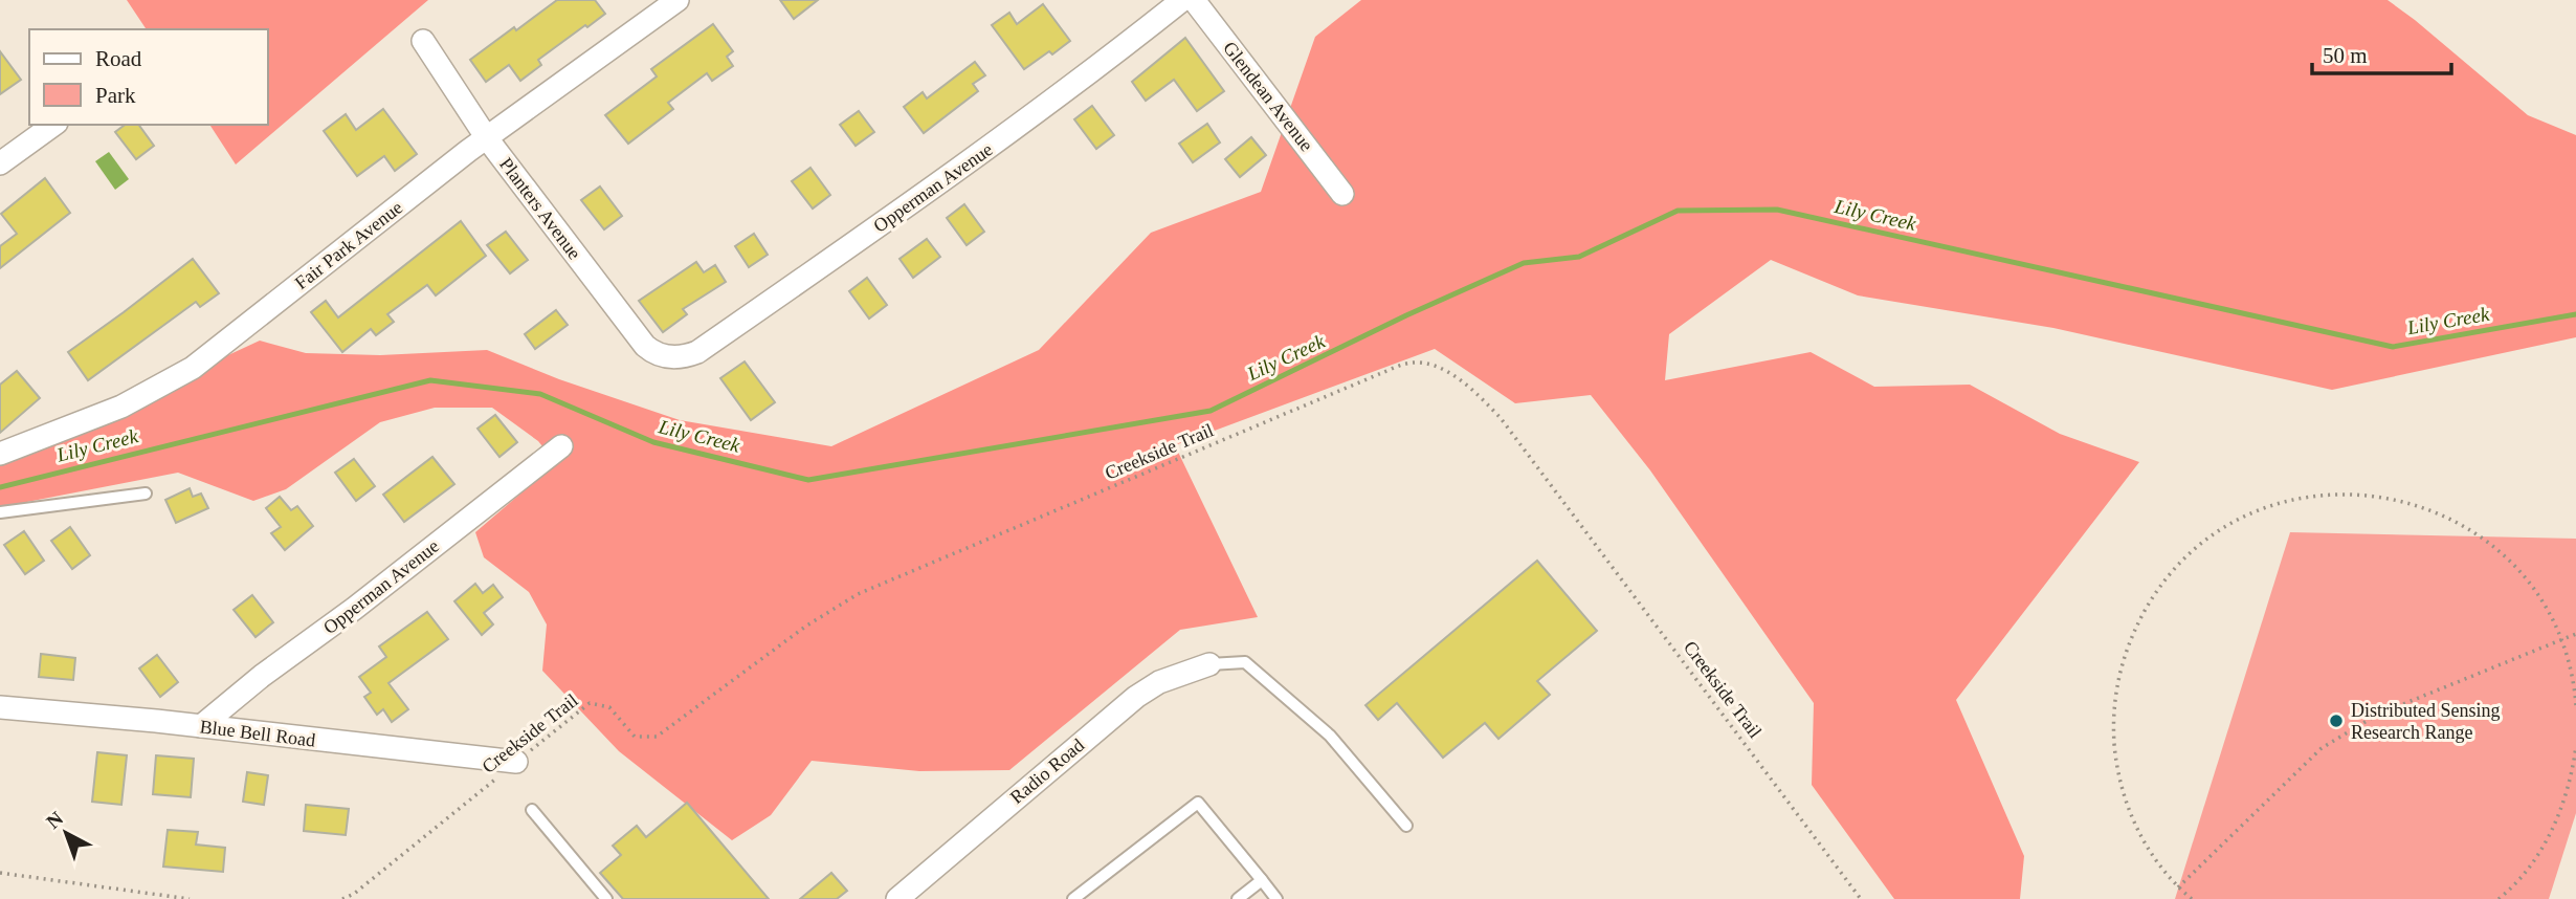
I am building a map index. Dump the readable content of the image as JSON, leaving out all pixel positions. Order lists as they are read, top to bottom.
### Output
{
  "streets": {
    "street": [
      "Glendean Avenue",
      "Opperman Avenue",
      "Planters Avenue",
      "Fair Park Avenue",
      "Blue Bell Road",
      "Radio Road"
    ],
    "path": ["Creekside Trail"]
  },
  "crossings": [
    ["Opperman Avenue", "Planters Avenue"],
    ["Opperman Avenue", "Blue Bell Road"],
    ["Planters Avenue", "Fair Park Avenue"],
    ["Creekside Trail", "Blue Bell Road"]
  ],
  "water": ["Lily Creek"],
  "places": ["Distributed Sensing Research Range"],
  "legend": ["Road", "Park"],
  "scale_bar": "50 m",
  "north": "top left"
}
